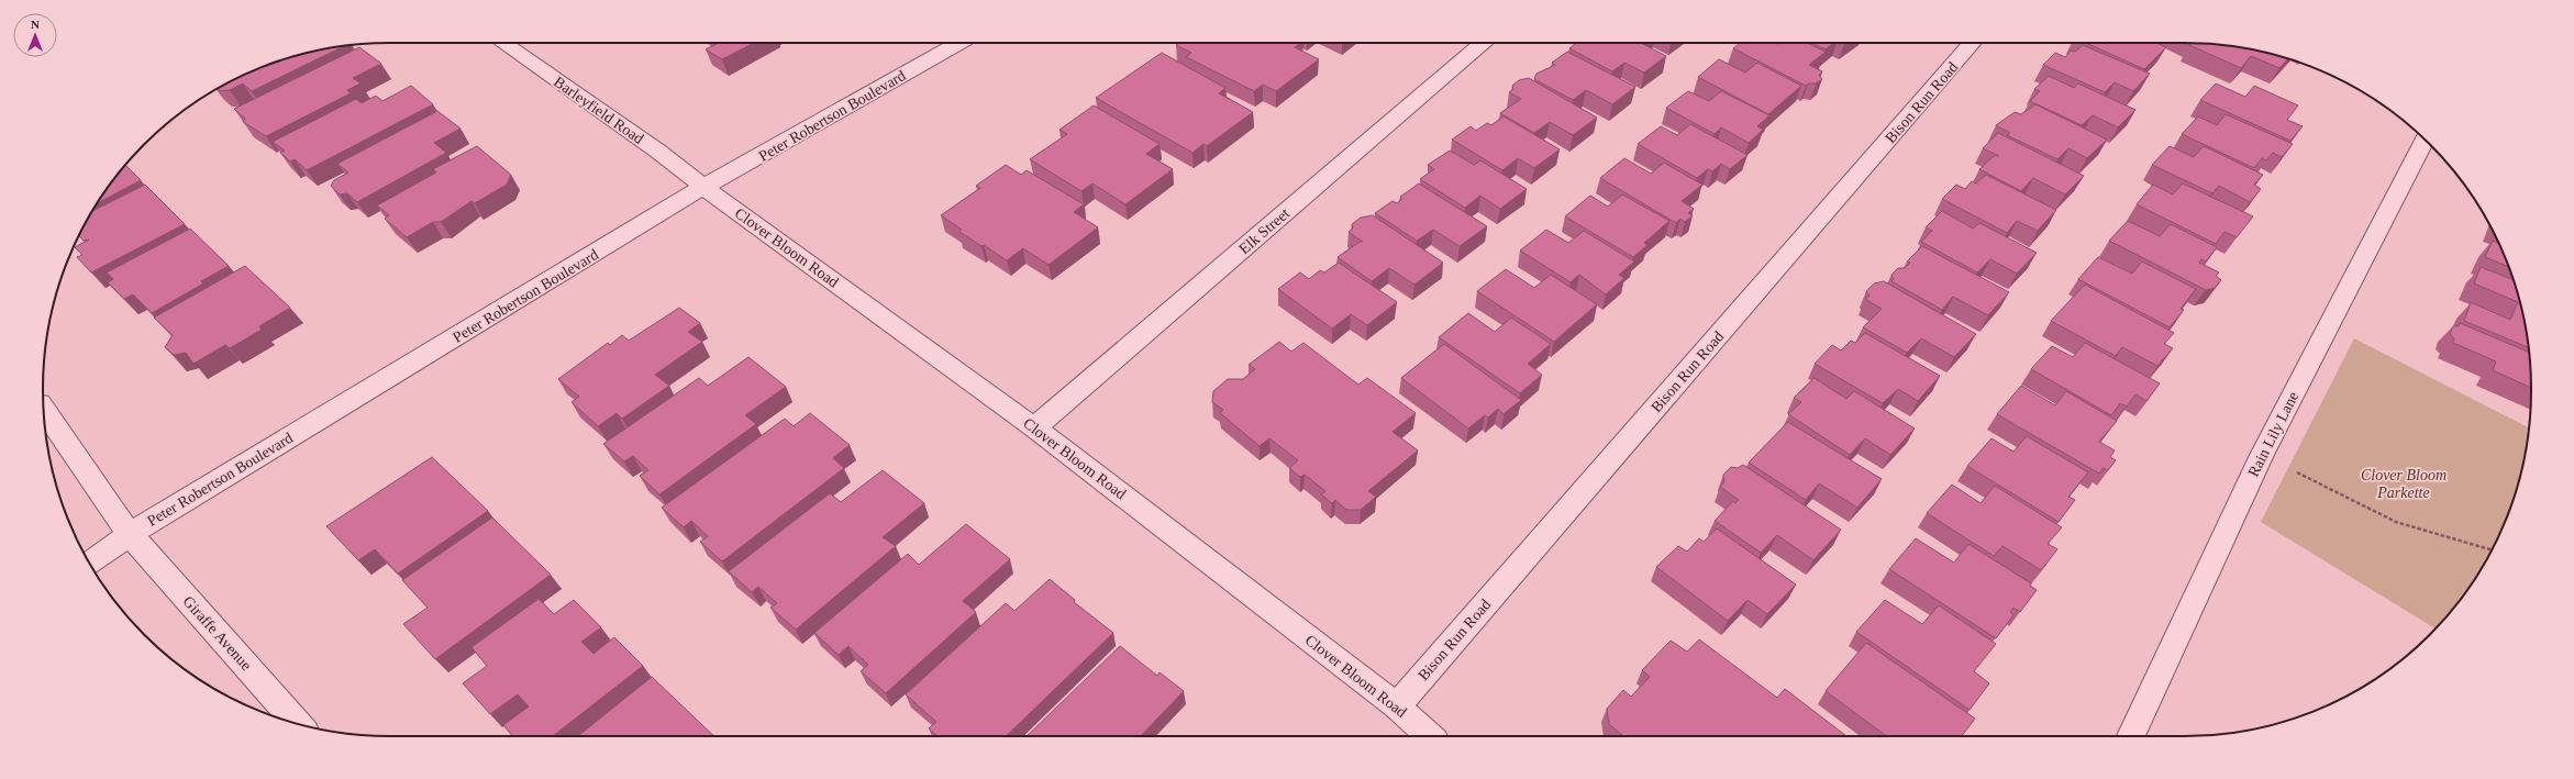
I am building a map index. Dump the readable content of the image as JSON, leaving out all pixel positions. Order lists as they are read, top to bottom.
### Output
{
  "streets": {
    "street": [
      "Bison Run Road",
      "Barleyfield Road",
      "Peter Robertson Boulevard",
      "Elk Street",
      "Clover Bloom Road",
      "Rain Lily Lane",
      "Giraffe Avenue"
    ]
  },
  "crossings": [
    ["Bison Run Road", "Clover Bloom Road"],
    ["Barleyfield Road", "Peter Robertson Boulevard"],
    ["Barleyfield Road", "Clover Bloom Road"],
    ["Peter Robertson Boulevard", "Clover Bloom Road"],
    ["Peter Robertson Boulevard", "Giraffe Avenue"],
    ["Elk Street", "Clover Bloom Road"]
  ],
  "parks": ["Clover Bloom Parkette"],
  "north": "top"
}
